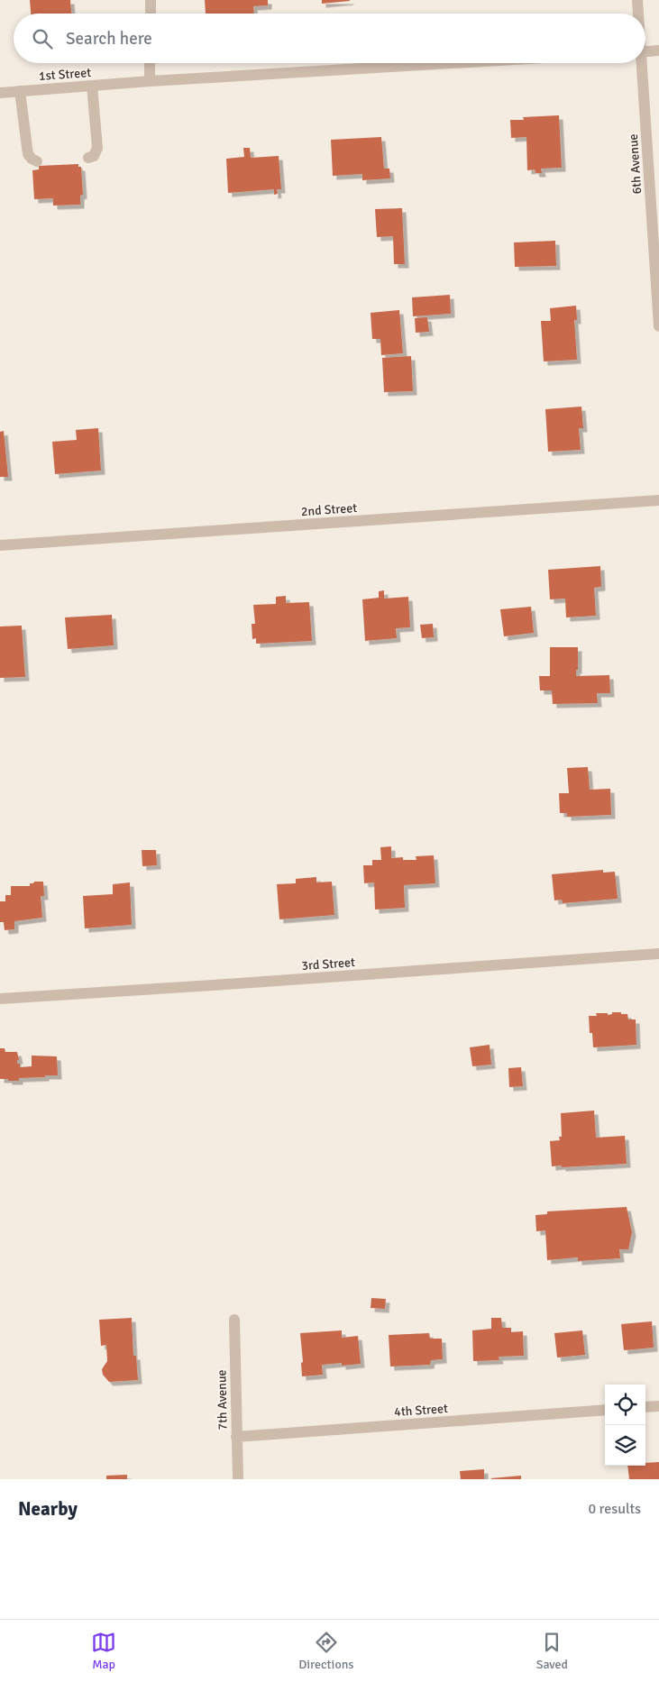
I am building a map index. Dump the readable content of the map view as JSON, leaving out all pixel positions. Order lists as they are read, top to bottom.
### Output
{
  "streets": {
    "street": [
      "1st Street",
      "6th Avenue",
      "2nd Street",
      "3rd Street",
      "7th Avenue",
      "4th Street"
    ]
  },
  "crossings": [
    ["7th Avenue", "4th Street"]
  ],
  "page": {
    "search": "Search here",
    "heading": ["Nearby", "0 results"],
    "nav": ["Map", "Directions", "Saved"]
  }
}
